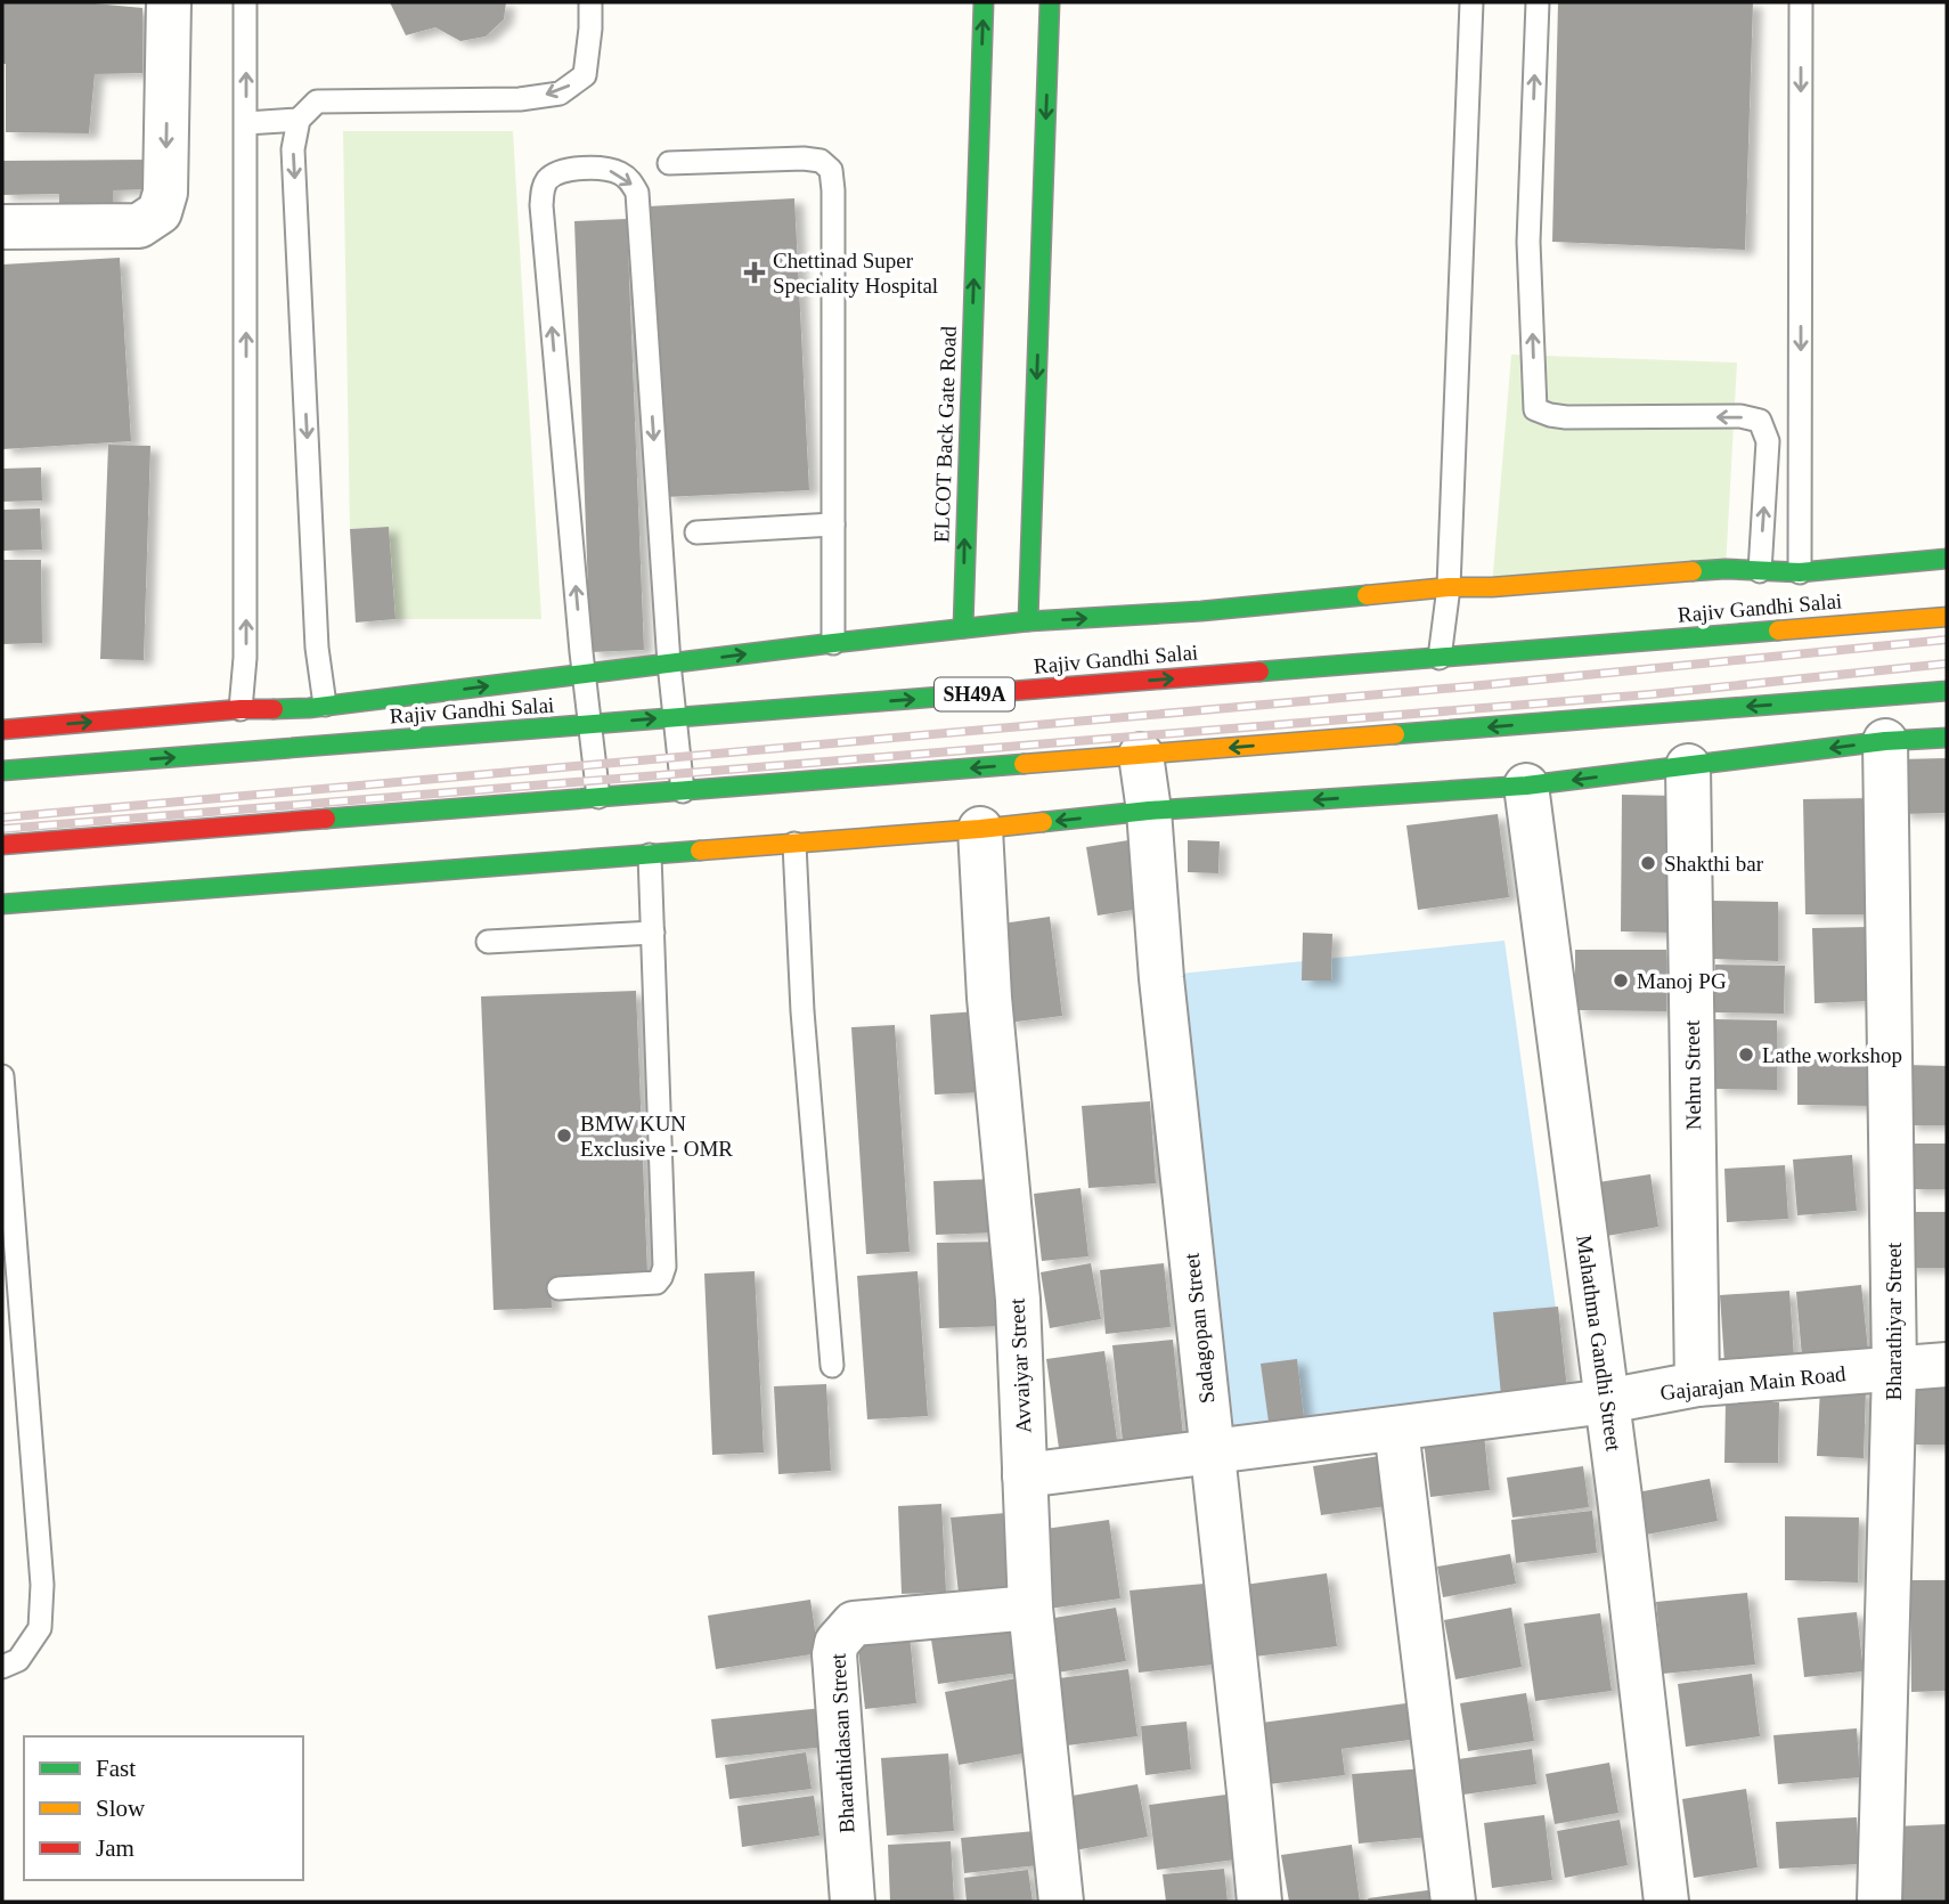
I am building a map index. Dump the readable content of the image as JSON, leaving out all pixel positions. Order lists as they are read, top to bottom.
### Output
{
  "streets": {
    "street": [
      "ELCOT Back Gate Road",
      "Rajiv Gandhi Salai",
      "SH49A",
      "Nehru Street",
      "Bharathiyar Street",
      "Sadagopan Street",
      "Mahathma Gandhi Street",
      "Avvaiyar Street",
      "Gajarajan Main Road",
      "Bharathidasan Street"
    ]
  },
  "crossings": [
    ["Nehru Street", "Gajarajan Main Road"],
    ["Bharathiyar Street", "Gajarajan Main Road"],
    ["Sadagopan Street", "Gajarajan Main Road"],
    ["Mahathma Gandhi Street", "Gajarajan Main Road"],
    ["Avvaiyar Street", "Gajarajan Main Road"],
    ["Avvaiyar Street", "Bharathidasan Street"]
  ],
  "places": {
    "health": ["Chettinad Super Speciality Hospital"],
    "other": [
      "Shakthi bar",
      "Manoj PG",
      "Lathe workshop",
      "BMW KUN Exclusive - OMR"
    ]
  },
  "legend": ["Fast", "Slow", "Jam"]
}
